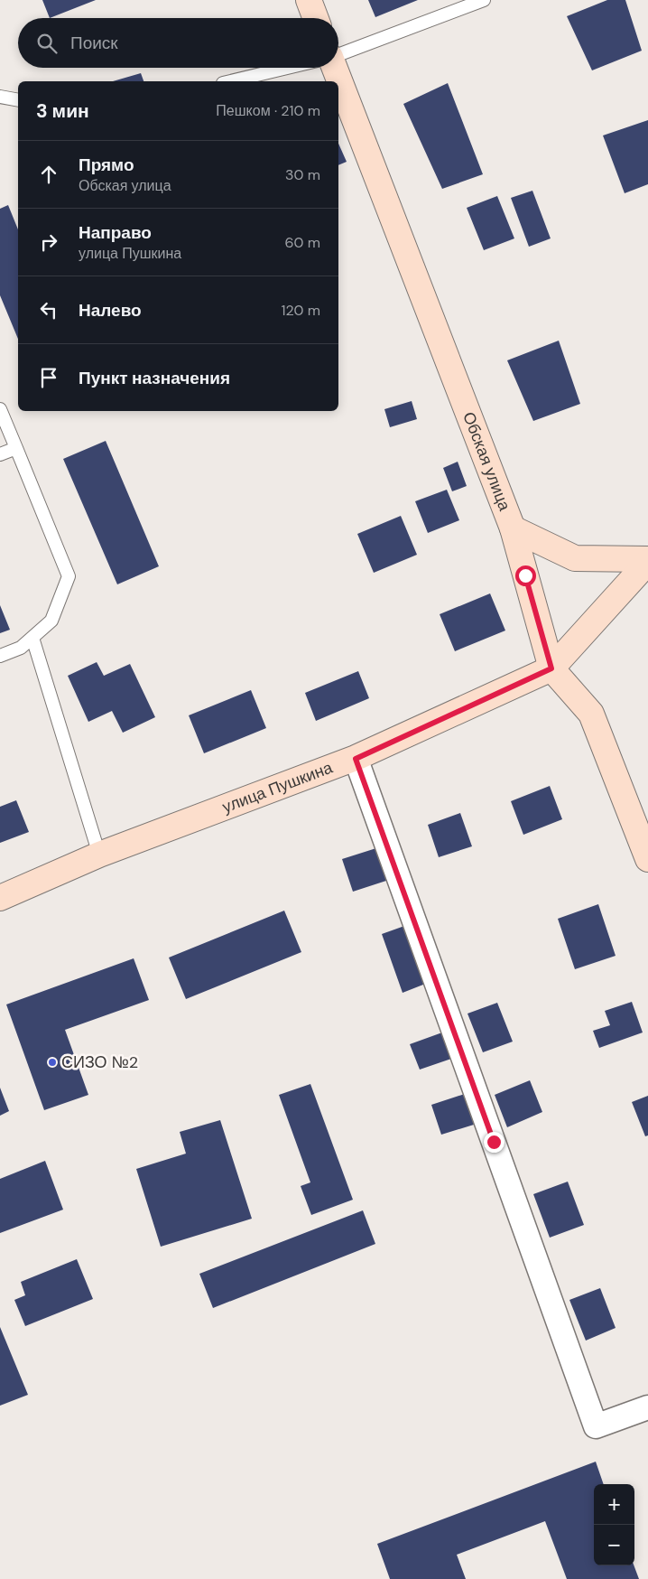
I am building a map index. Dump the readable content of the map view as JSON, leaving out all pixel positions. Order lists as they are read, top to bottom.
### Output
{
  "streets": {
    "street": ["Обская улица", "улица Пушкина"]
  },
  "crossings": [
    ["Обская улица", "улица Пушкина"]
  ],
  "places": ["СИЗО №2"],
  "page": {
    "search": "Поиск",
    "heading": ["3 мин", "Пешком · 210 m"],
    "list": [
      ["Прямо", "Обская улица", "30 m"],
      ["Направо", "улица Пушкина", "60 m"],
      ["Налево", "120 m"],
      "Пункт назначения"
    ],
    "map_buttons": ["+", "−"]
  }
}
